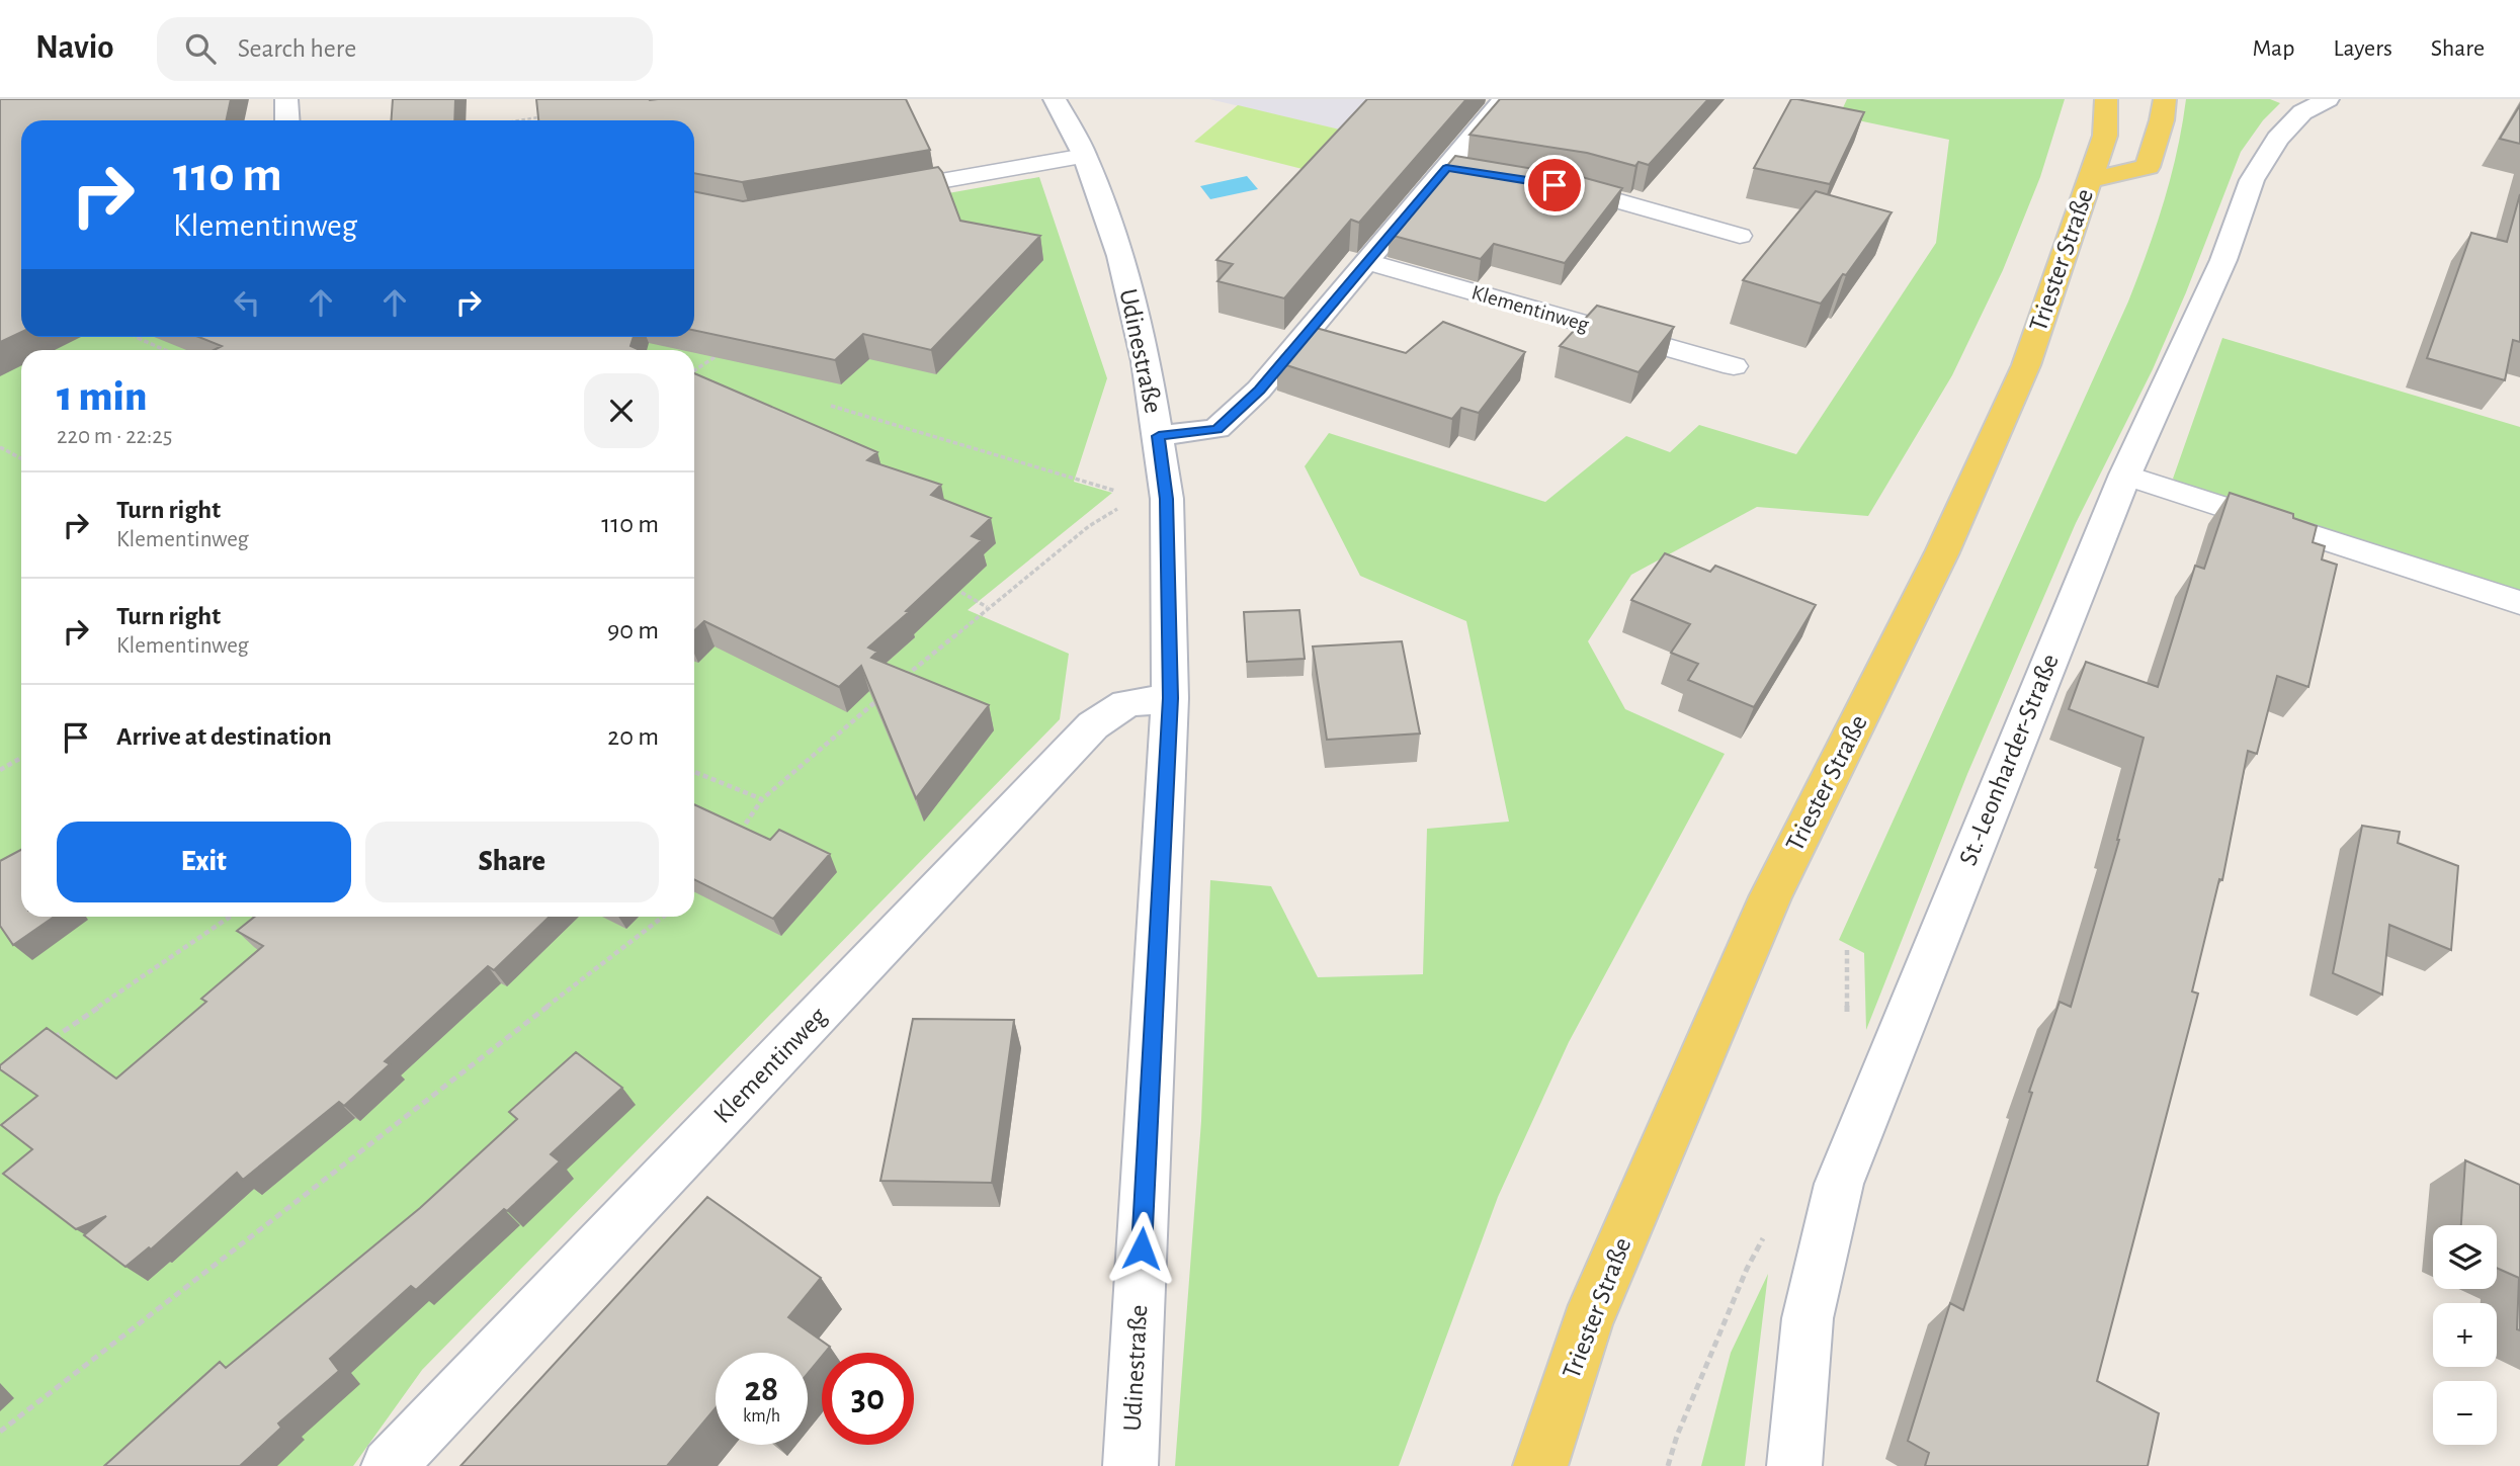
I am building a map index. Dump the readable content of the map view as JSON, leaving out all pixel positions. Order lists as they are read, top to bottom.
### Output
{
  "streets": {
    "main road": ["Triester Straße"],
    "street": ["Klementinweg", "Udinestraße", "St.-Leonharder-Straße"]
  },
  "crossings": [
    ["Klementinweg", "Udinestraße"]
  ],
  "page": {
    "header": "Navio",
    "search": "Search here",
    "nav": ["Map", "Layers", "Share"],
    "turn": ["110 m", "Klementinweg"],
    "heading": ["1 min", "220 m · 22:25"],
    "list": [
      {
        "name": "Turn right",
        "note": "Klementinweg",
        "value": "110 m"
      },
      {
        "name": "Turn right",
        "note": "Klementinweg",
        "value": "90 m"
      },
      {
        "name": "Arrive at destination",
        "value": "20 m"
      }
    ],
    "buttons": ["Exit", "Share"],
    "map_buttons": ["+", "−"],
    "speed": "28 km/h",
    "limit": "30"
  }
}
